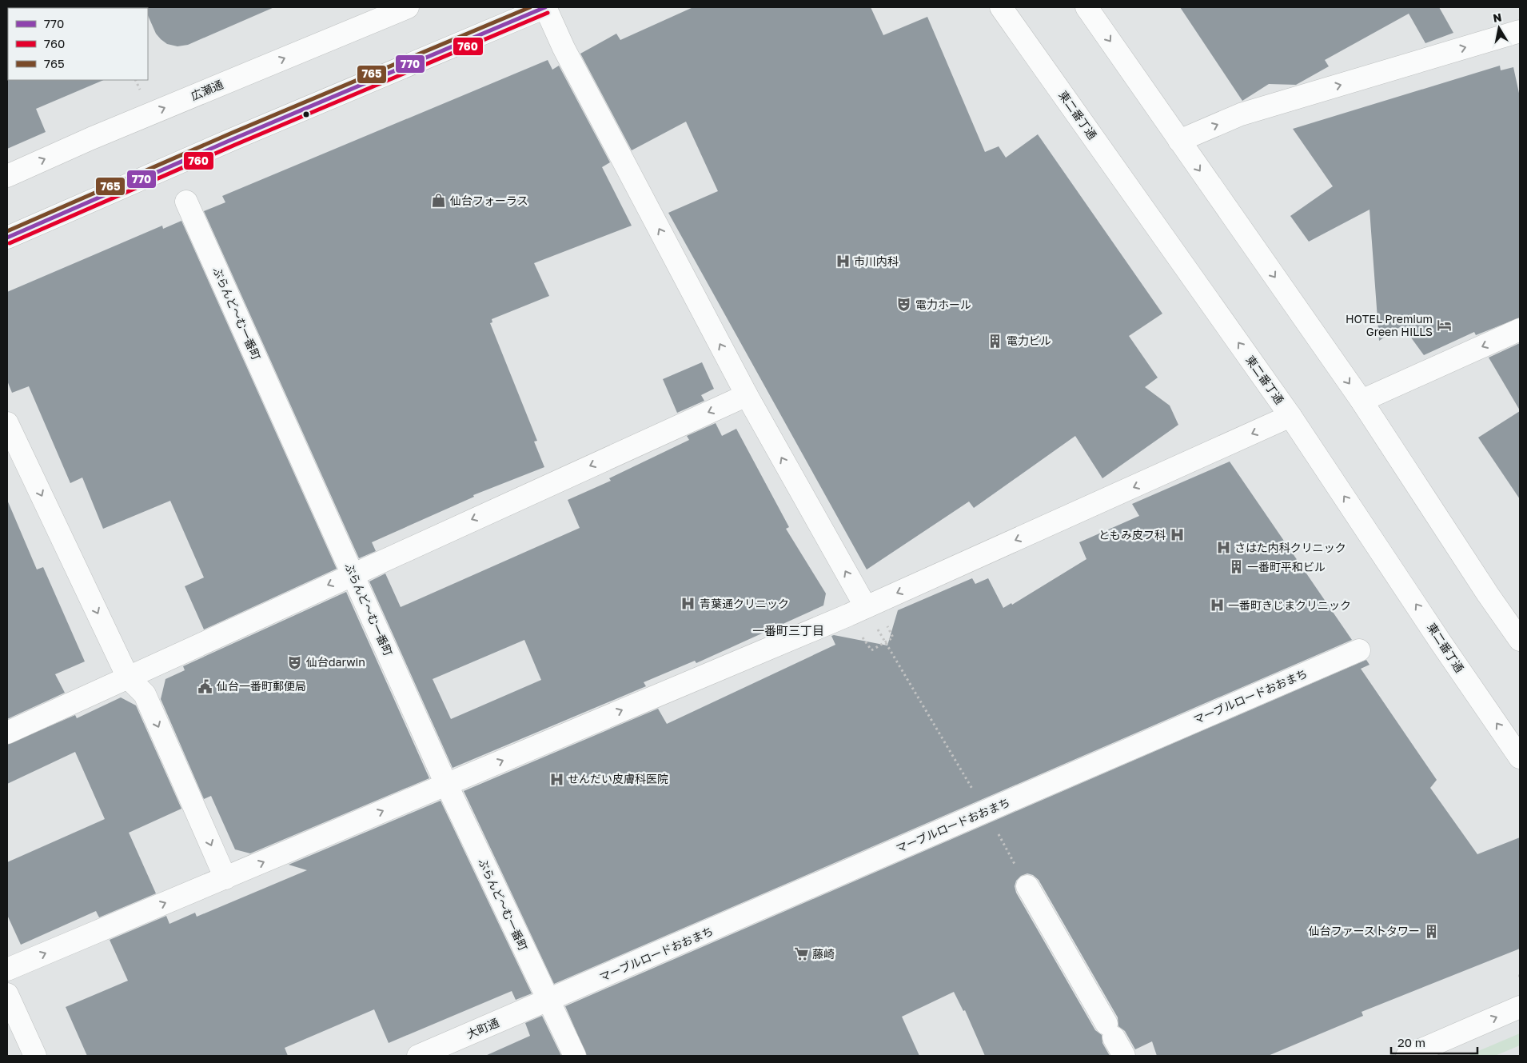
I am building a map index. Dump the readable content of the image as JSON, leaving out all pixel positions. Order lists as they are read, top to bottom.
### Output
{
  "streets": {
    "main road": [
      "広瀬通",
      "東二番丁通",
      "ぶらんど～む一番町",
      "マーブルロードおおまち",
      "大町通"
    ]
  },
  "crossings": [
    ["ぶらんど～む一番町", "マーブルロードおおまち"],
    ["ぶらんど～む一番町", "大町通"],
    ["マーブルロードおおまち", "大町通"]
  ],
  "districts": ["一番町三丁目"],
  "places": {
    "shop": ["仙台フォーラス"],
    "hospital": [
      "市川内科",
      "ともみ皮フ科",
      "さはた内科クリニック",
      "青葉通クリニック",
      "一番町きじまクリニック",
      "せんだい皮膚科医院"
    ],
    "theatre": ["電力ホール", "仙台darwin"],
    "hotel": ["HOTEL Premium Green HILLS"],
    "building": ["電力ビル", "一番町平和ビル", "仙台ファーストタワー"],
    "public building": ["仙台一番町郵便局"],
    "supermarket": ["藤崎"]
  },
  "lines": ["transit line 770", "transit line 765", "transit line 760"],
  "legend": ["770", "760", "765"],
  "scale_bar": "20 m",
  "north": "top"
}
